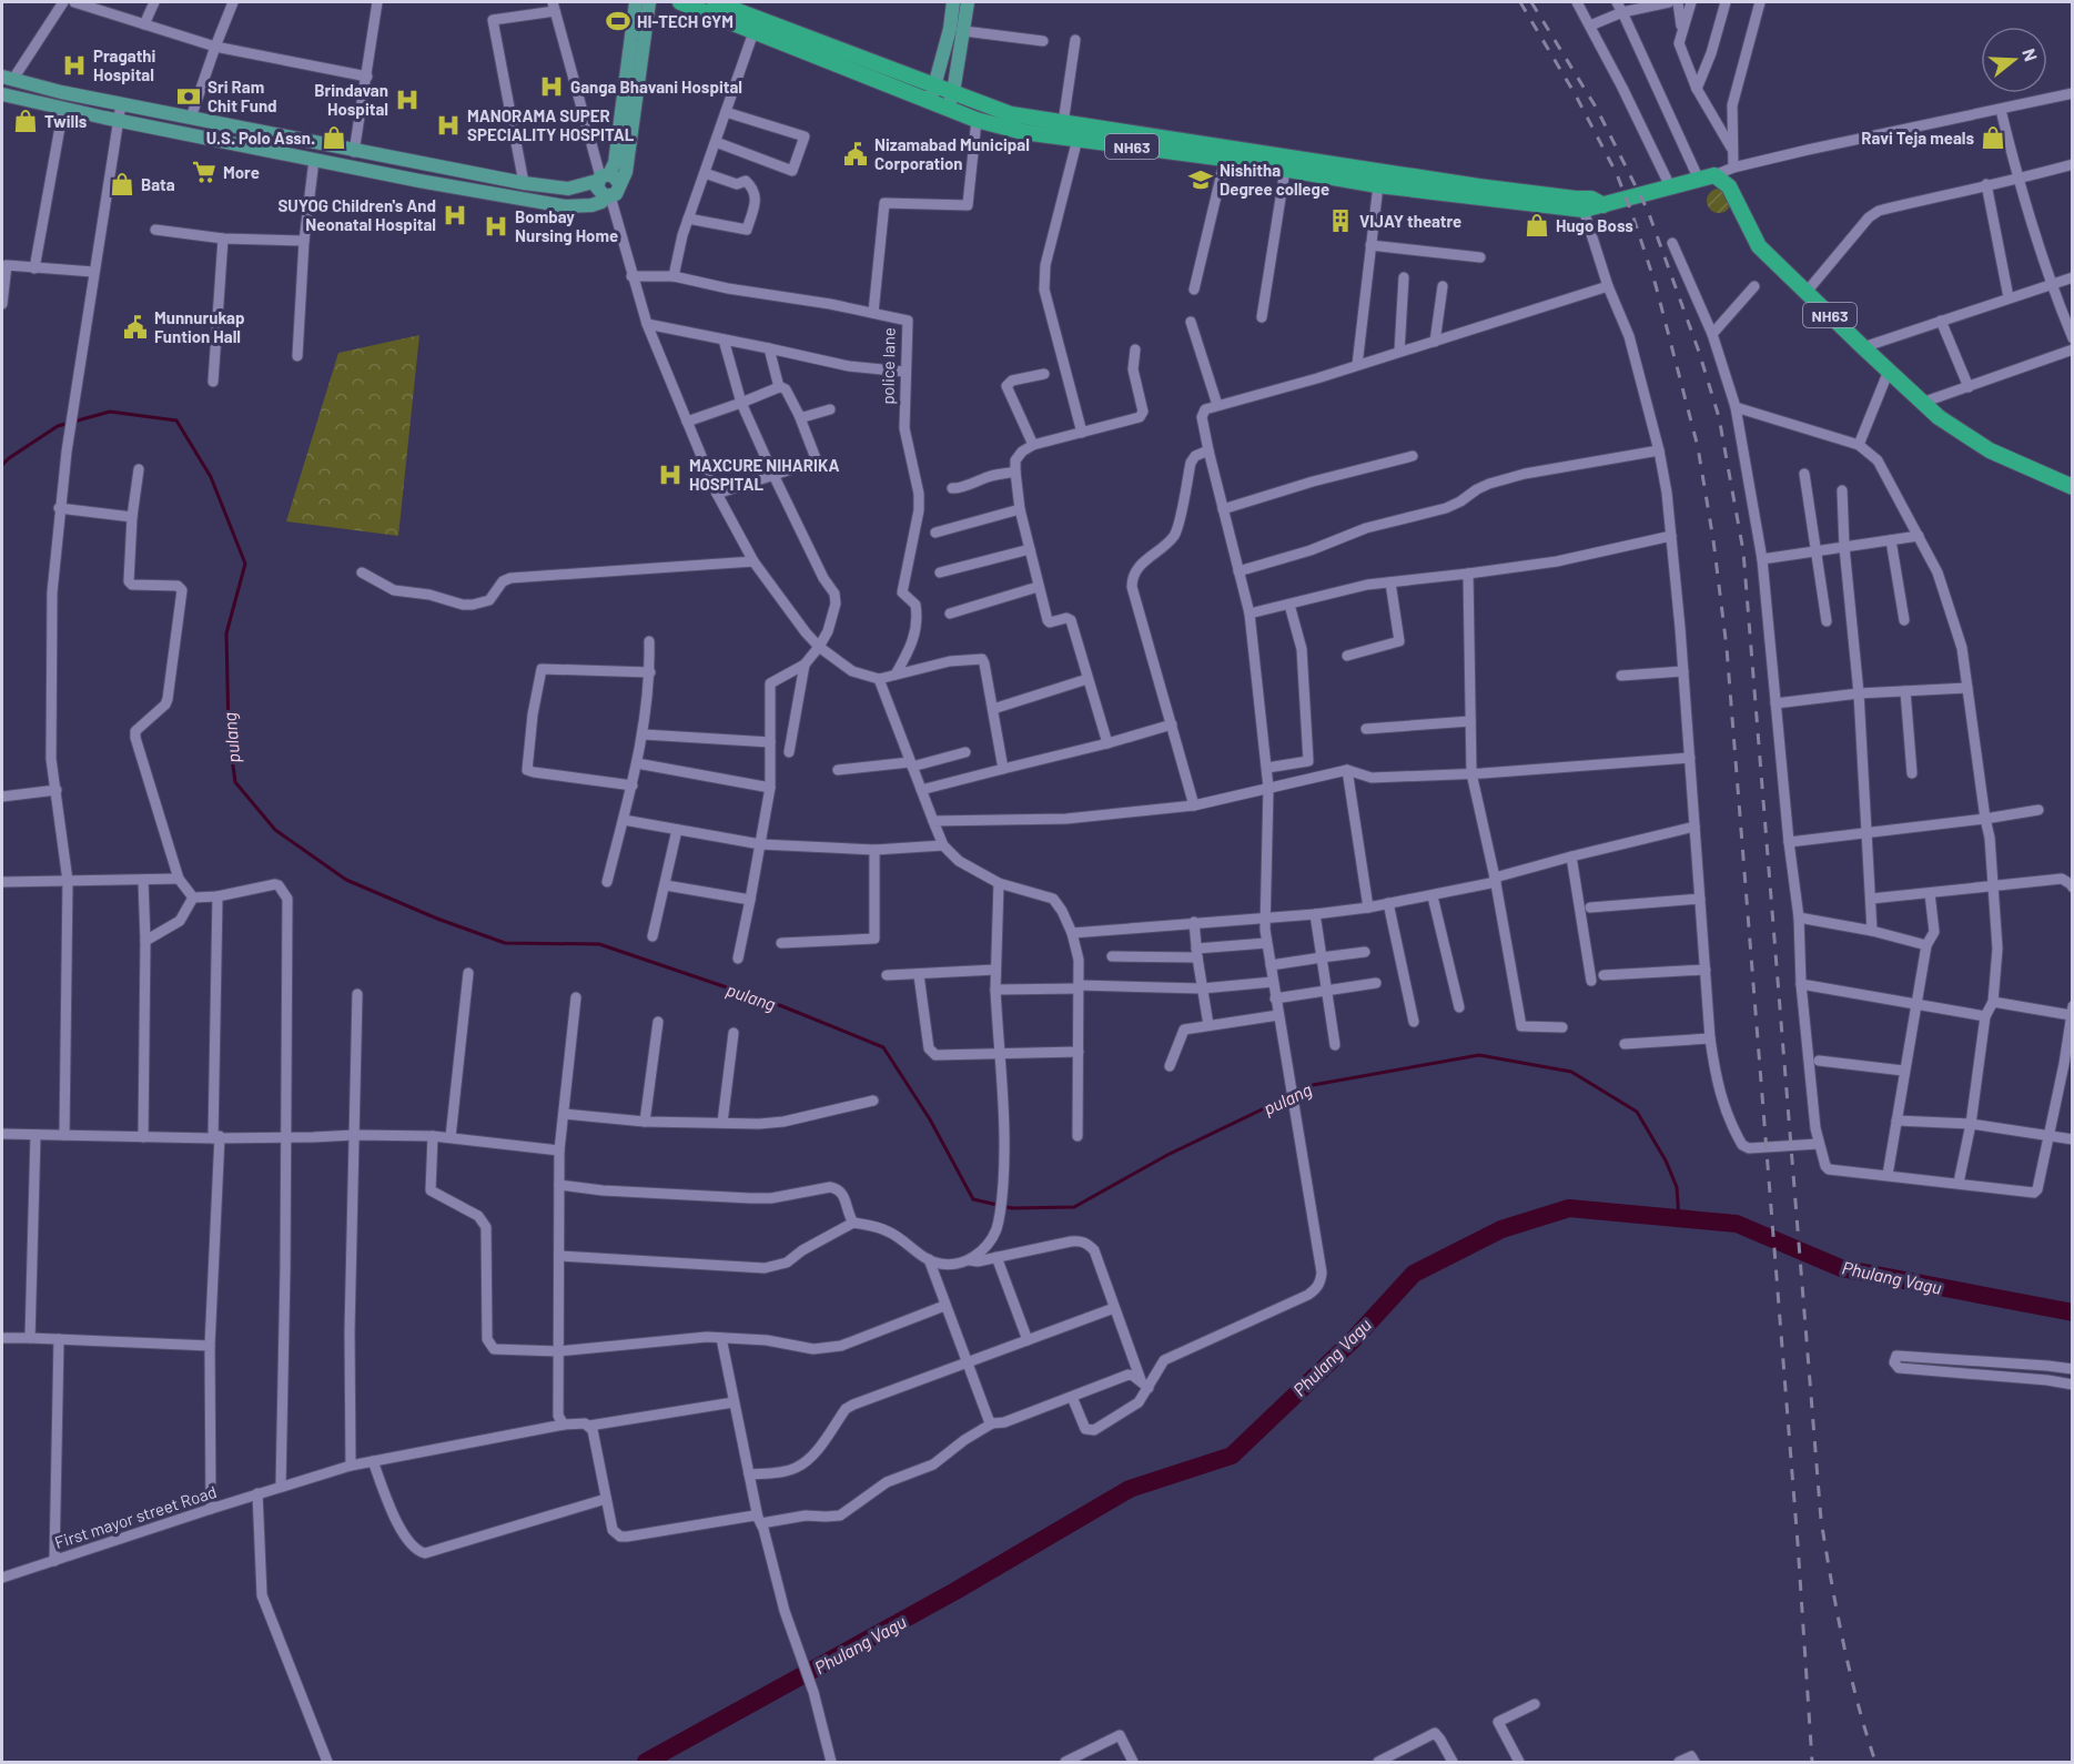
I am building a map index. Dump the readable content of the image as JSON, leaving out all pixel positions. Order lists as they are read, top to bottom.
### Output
{
  "streets": {
    "highway": ["NH63"],
    "street": ["police lane", "First mayor street Road"]
  },
  "water": ["pulang", "Phulang Vagu"],
  "places": {
    "sports": ["HI-TECH GYM"],
    "hospital": [
      "Pragathi Hospital",
      "Ganga Bhavani Hospital",
      "Brindavan Hospital",
      "MANORAMA SUPER SPECIALITY HOSPITAL",
      "SUYOG Children's And Neonatal Hospital",
      "Bombay Nursing Home",
      "MAXCURE NIHARIKA HOSPITAL"
    ],
    "bank": ["Sri Ram Chit Fund"],
    "shop": [
      "Twills",
      "U.S. Polo Assn.",
      "Ravi Teja meals",
      "Bata",
      "Hugo Boss"
    ],
    "public building": ["Nizamabad Municipal Corporation", "Munnurukap Funtion Hall"],
    "supermarket": ["More"],
    "school or university": ["Nishitha Degree college"],
    "building": ["VIJAY theatre"]
  },
  "north": "right"
}
